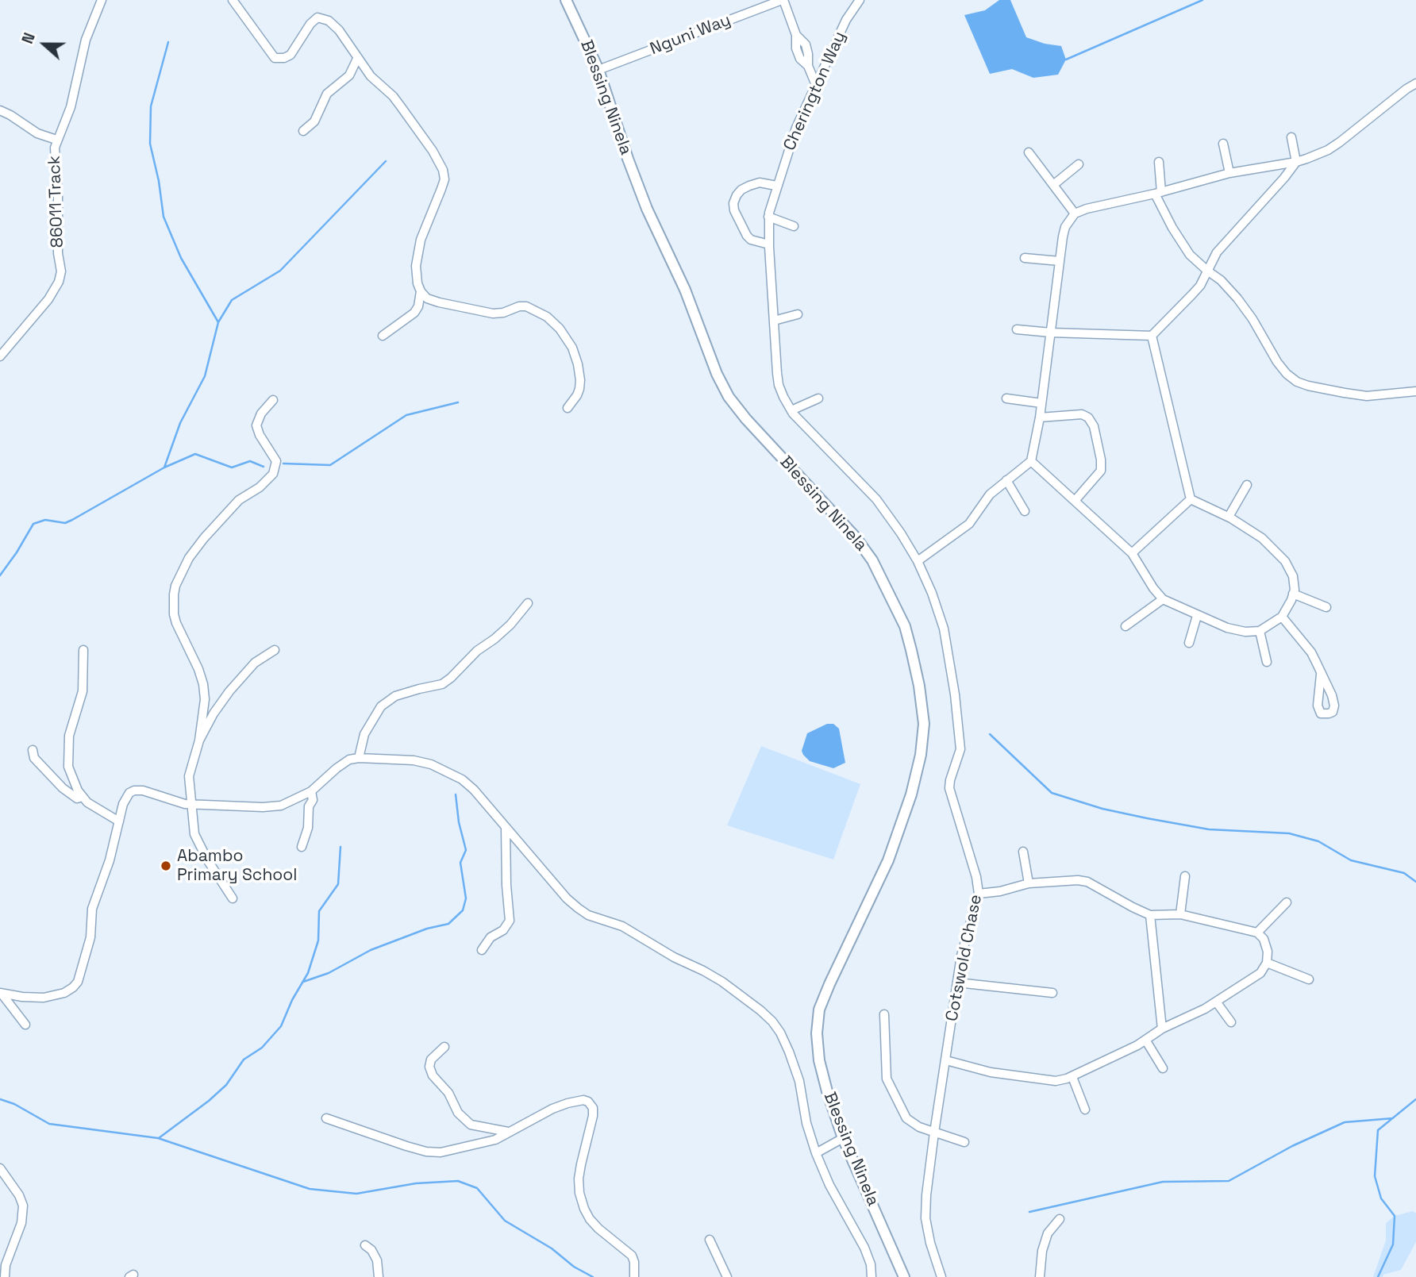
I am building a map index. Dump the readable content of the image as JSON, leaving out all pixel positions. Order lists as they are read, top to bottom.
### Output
{
  "streets": {
    "street": [
      "Nguni Way",
      "Cherington Way",
      "Blessing Ninela",
      "86011 Track",
      "Cotswold Chase"
    ]
  },
  "crossings": [
    ["Nguni Way", "Blessing Ninela"],
    ["Cherington Way", "Cotswold Chase"]
  ],
  "places": ["Abambo Primary School"],
  "north": "left"
}
